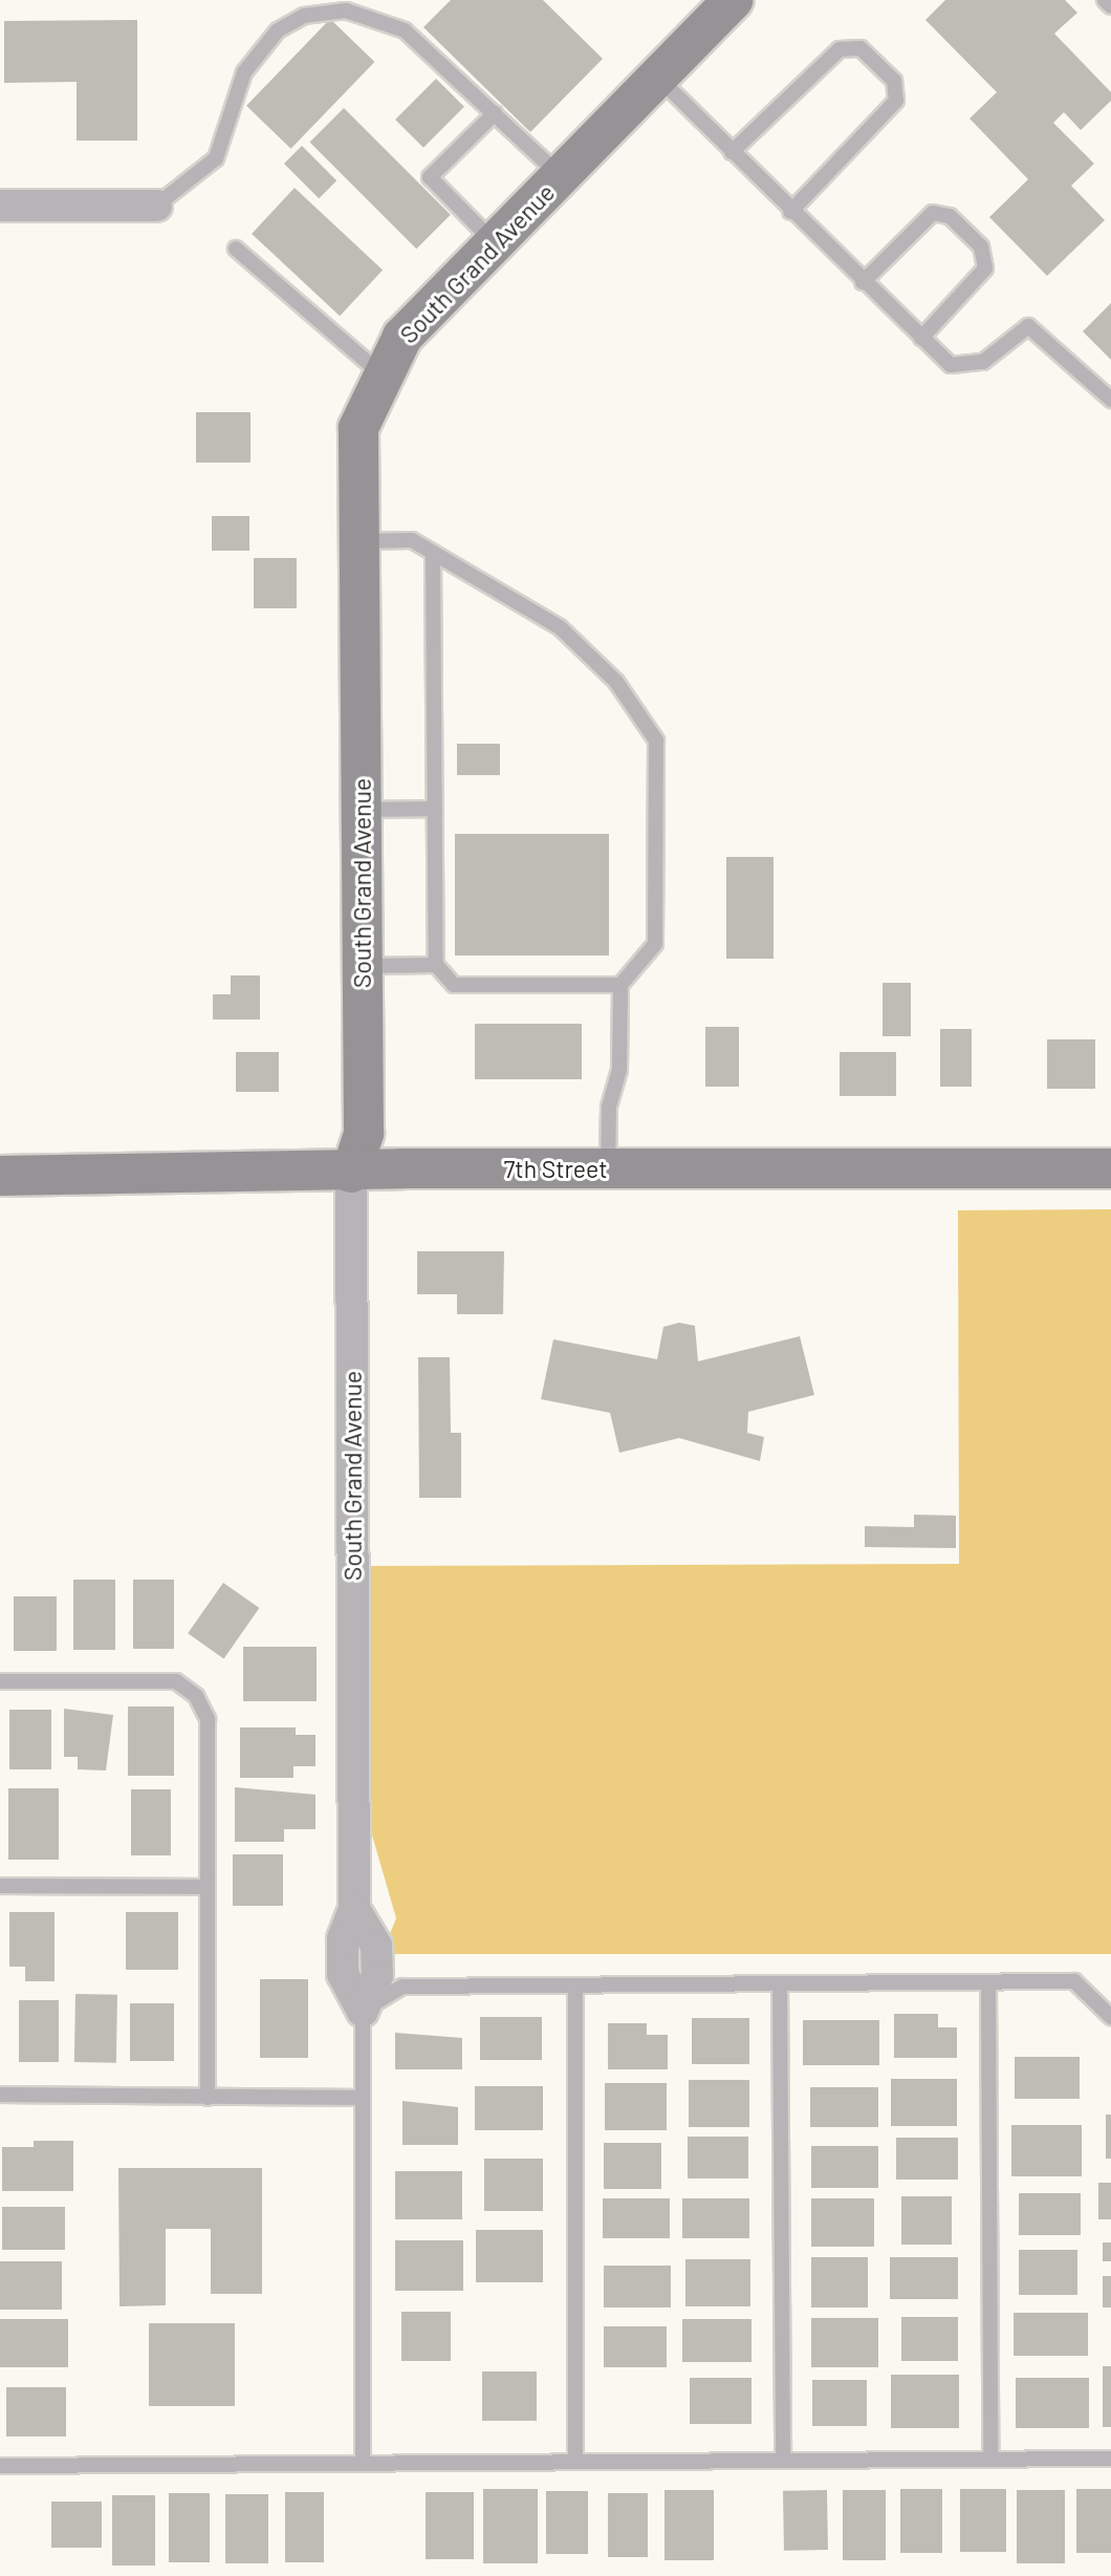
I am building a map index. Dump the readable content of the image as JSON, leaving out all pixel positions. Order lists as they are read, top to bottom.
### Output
{
  "streets": {
    "street": ["South Grand Avenue", "7th Street"]
  },
  "crossings": [
    ["South Grand Avenue", "7th Street"]
  ]
}
